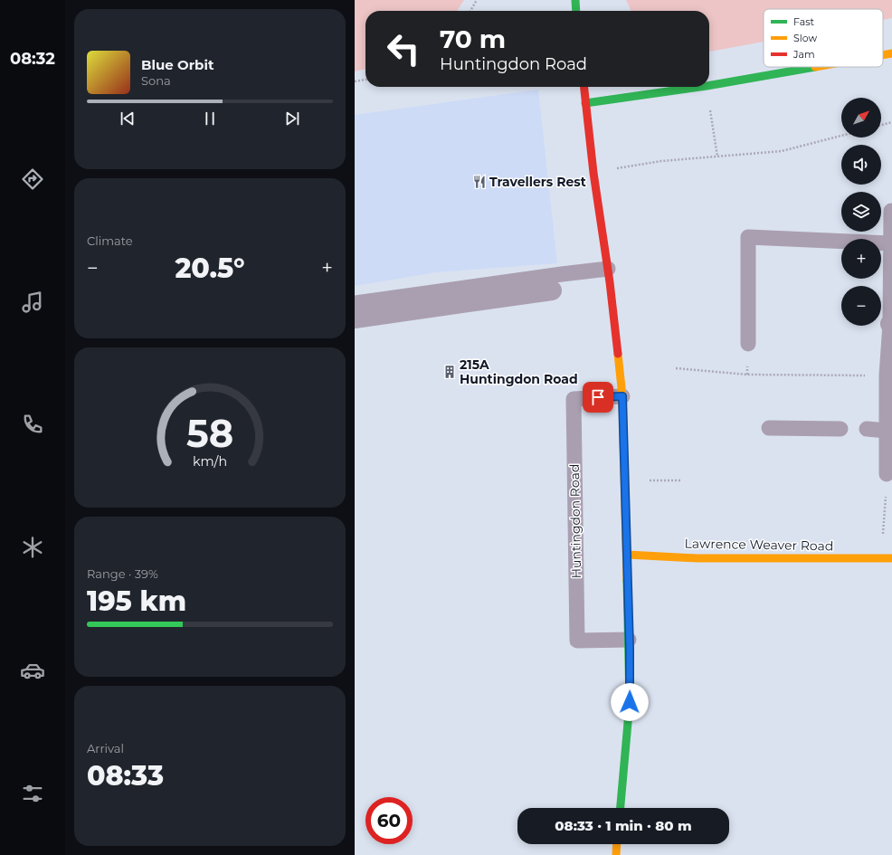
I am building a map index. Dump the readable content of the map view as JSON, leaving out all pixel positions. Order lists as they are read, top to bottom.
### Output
{
  "streets": {
    "main road": ["Lawrence Weaver Road"],
    "lane": ["Huntingdon Road"]
  },
  "places": {
    "restaurant": ["Travellers Rest"],
    "building": ["215A Huntingdon Road"]
  },
  "legend": ["Fast", "Slow", "Jam"],
  "north": "top right",
  "page": {
    "tabs": "08:32",
    "turn": ["70 m", "Huntingdon Road"],
    "song": ["Blue Orbit", "Sona"],
    "map_buttons": ["+", "−"],
    "tile": [
      "Climate",
      ["Range · 39%", "195 km"],
      ["Arrival", "08:33"]
    ],
    "heat": ["−", "20.5°", "+"],
    "limit": "60",
    "trip": "08:33 · 1 min · 80 m",
    "gauge": ["58", "km/h"]
  }
}
